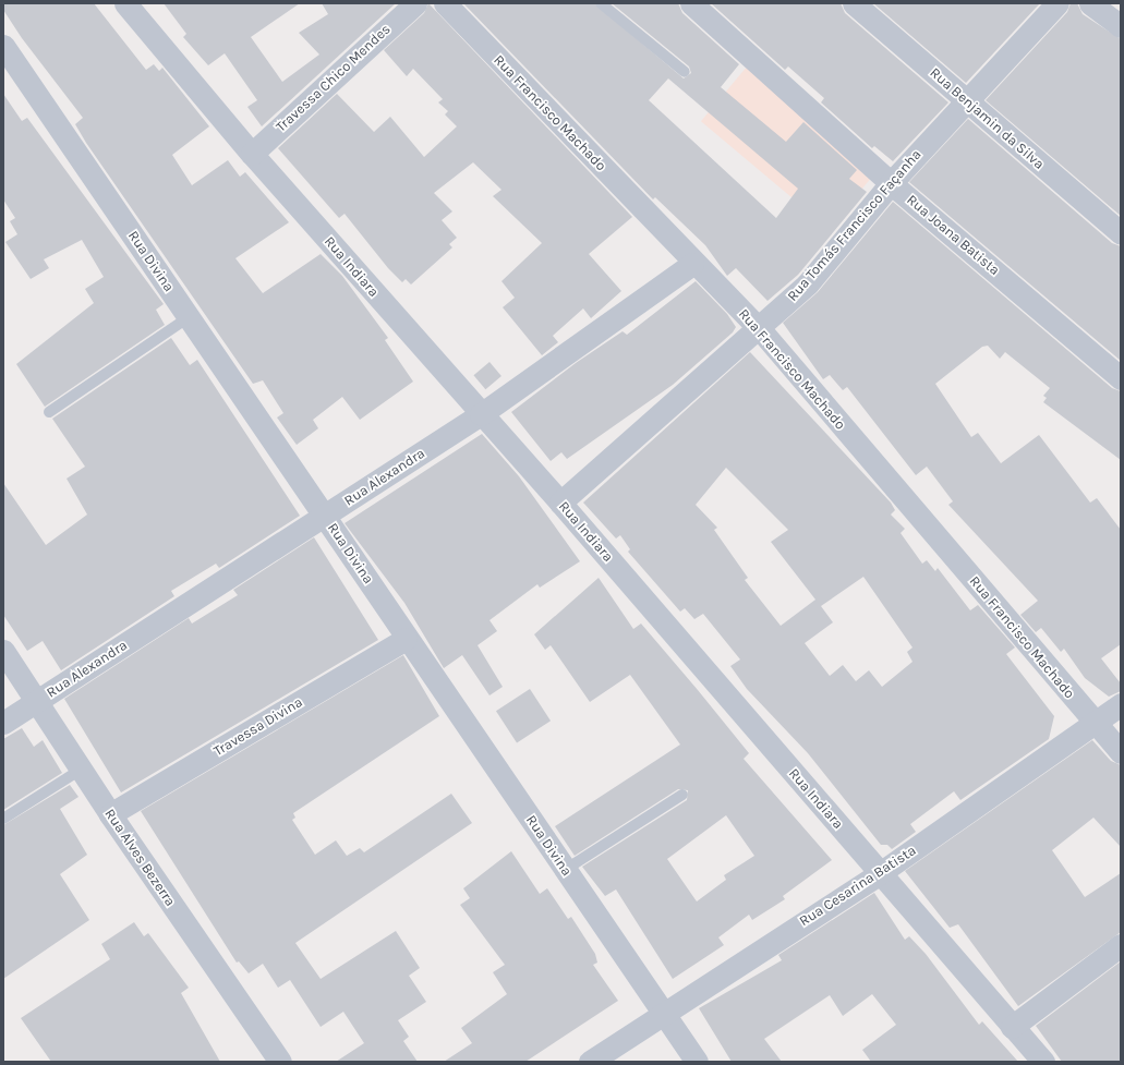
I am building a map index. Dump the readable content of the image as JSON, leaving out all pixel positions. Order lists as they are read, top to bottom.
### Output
{
  "streets": {
    "street": [
      "Travessa Chico Mendes",
      "Rua Francisco Machado",
      "Rua Benjamin da Silva",
      "Rua Tomás Francisco Façanha",
      "Rua Joana Batista",
      "Rua Divina",
      "Rua Indiara",
      "Rua Alexandra",
      "Travessa Divina",
      "Rua Alves Bezerra",
      "Rua Cesarina Batista"
    ]
  },
  "crossings": [
    ["Travessa Chico Mendes", "Rua Indiara"],
    ["Rua Francisco Machado", "Rua Tomás Francisco Façanha"],
    ["Rua Francisco Machado", "Rua Alexandra"],
    ["Rua Francisco Machado", "Rua Cesarina Batista"],
    ["Rua Benjamin da Silva", "Rua Tomás Francisco Façanha"],
    ["Rua Tomás Francisco Façanha", "Rua Joana Batista"],
    ["Rua Tomás Francisco Façanha", "Rua Indiara"],
    ["Rua Divina", "Rua Alexandra"],
    ["Rua Divina", "Travessa Divina"],
    ["Rua Divina", "Rua Cesarina Batista"],
    ["Rua Indiara", "Rua Alexandra"],
    ["Rua Indiara", "Rua Cesarina Batista"],
    ["Rua Alexandra", "Rua Alves Bezerra"],
    ["Travessa Divina", "Rua Alves Bezerra"]
  ]
}
